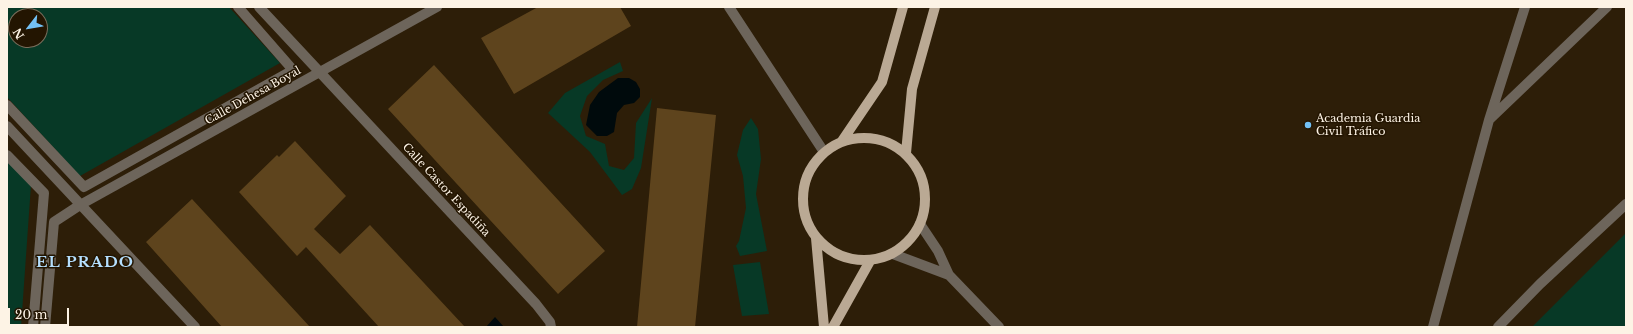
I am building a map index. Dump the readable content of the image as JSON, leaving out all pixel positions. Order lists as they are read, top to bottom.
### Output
{
  "streets": {
    "street": ["Calle Dehesa Boyal", "Calle Castor Espadiña"]
  },
  "crossings": [
    ["Calle Dehesa Boyal", "Calle Castor Espadiña"]
  ],
  "districts": ["EL PRADO"],
  "places": ["Academia Guardia Civil Tráfico"],
  "scale_bar": "20 m",
  "north": "bottom left"
}
